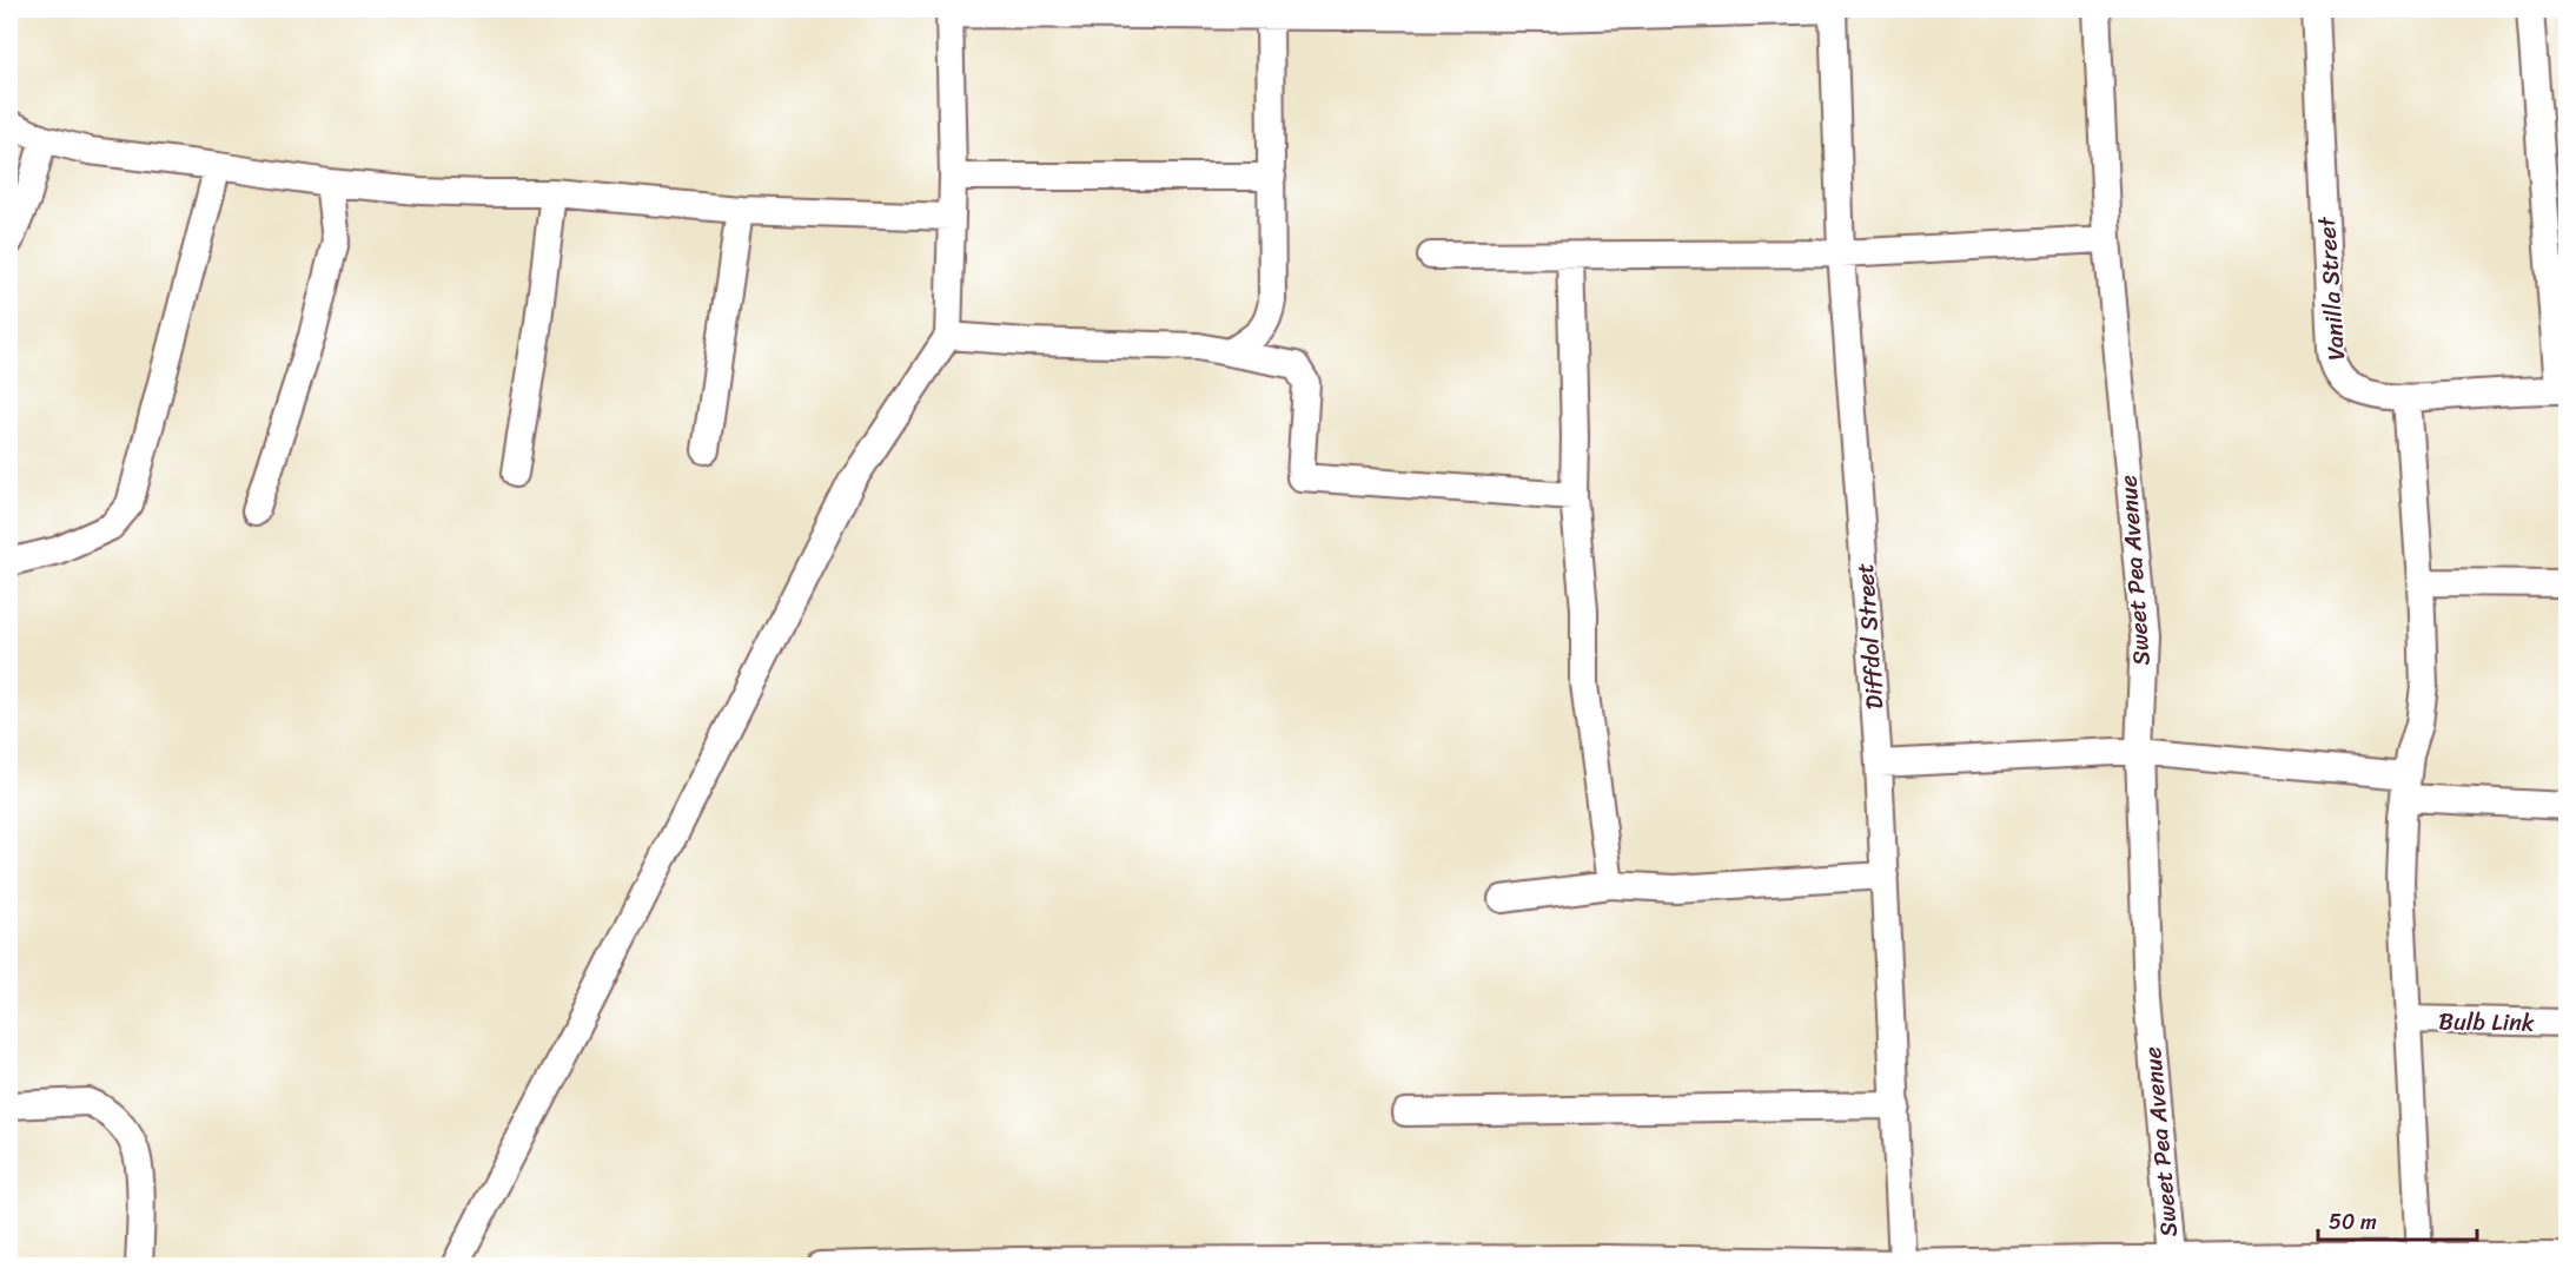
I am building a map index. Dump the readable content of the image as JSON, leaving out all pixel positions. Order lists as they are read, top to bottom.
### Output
{
  "streets": {
    "street": [
      "Vanilla Street",
      "Sweet Pea Avenue",
      "Diffdol Street",
      "Bulb Link"
    ]
  },
  "scale_bar": "50 m"
}
